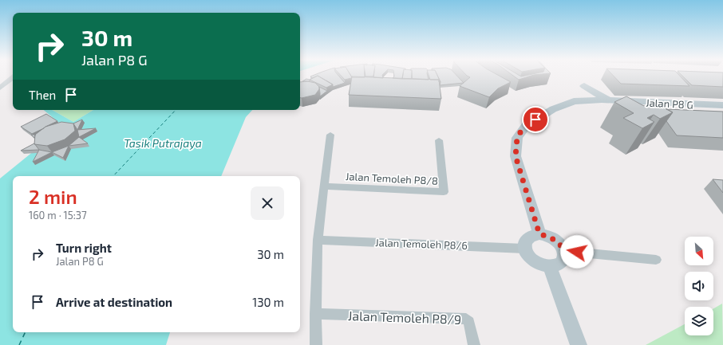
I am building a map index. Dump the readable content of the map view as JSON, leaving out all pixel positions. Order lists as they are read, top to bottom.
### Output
{
  "streets": {
    "street": [
      "Jalan P8 G",
      "Jalan Temoleh P8/8",
      "Jalan Temoleh P8/6",
      "Jalan Temoleh P8/9"
    ]
  },
  "crossings": [
    ["Jalan P8 G", "Jalan Temoleh P8/6"]
  ],
  "water": ["Tasik Putrajaya"],
  "north": "bottom right",
  "page": {
    "turn": ["30 m", "Jalan P8 G"],
    "then": "Then",
    "heading": ["2 min", "160 m · 15:37"],
    "list": [
      {
        "name": "Turn right",
        "note": "Jalan P8 G",
        "value": "30 m"
      },
      {
        "name": "Arrive at destination",
        "value": "130 m"
      }
    ]
  }
}
